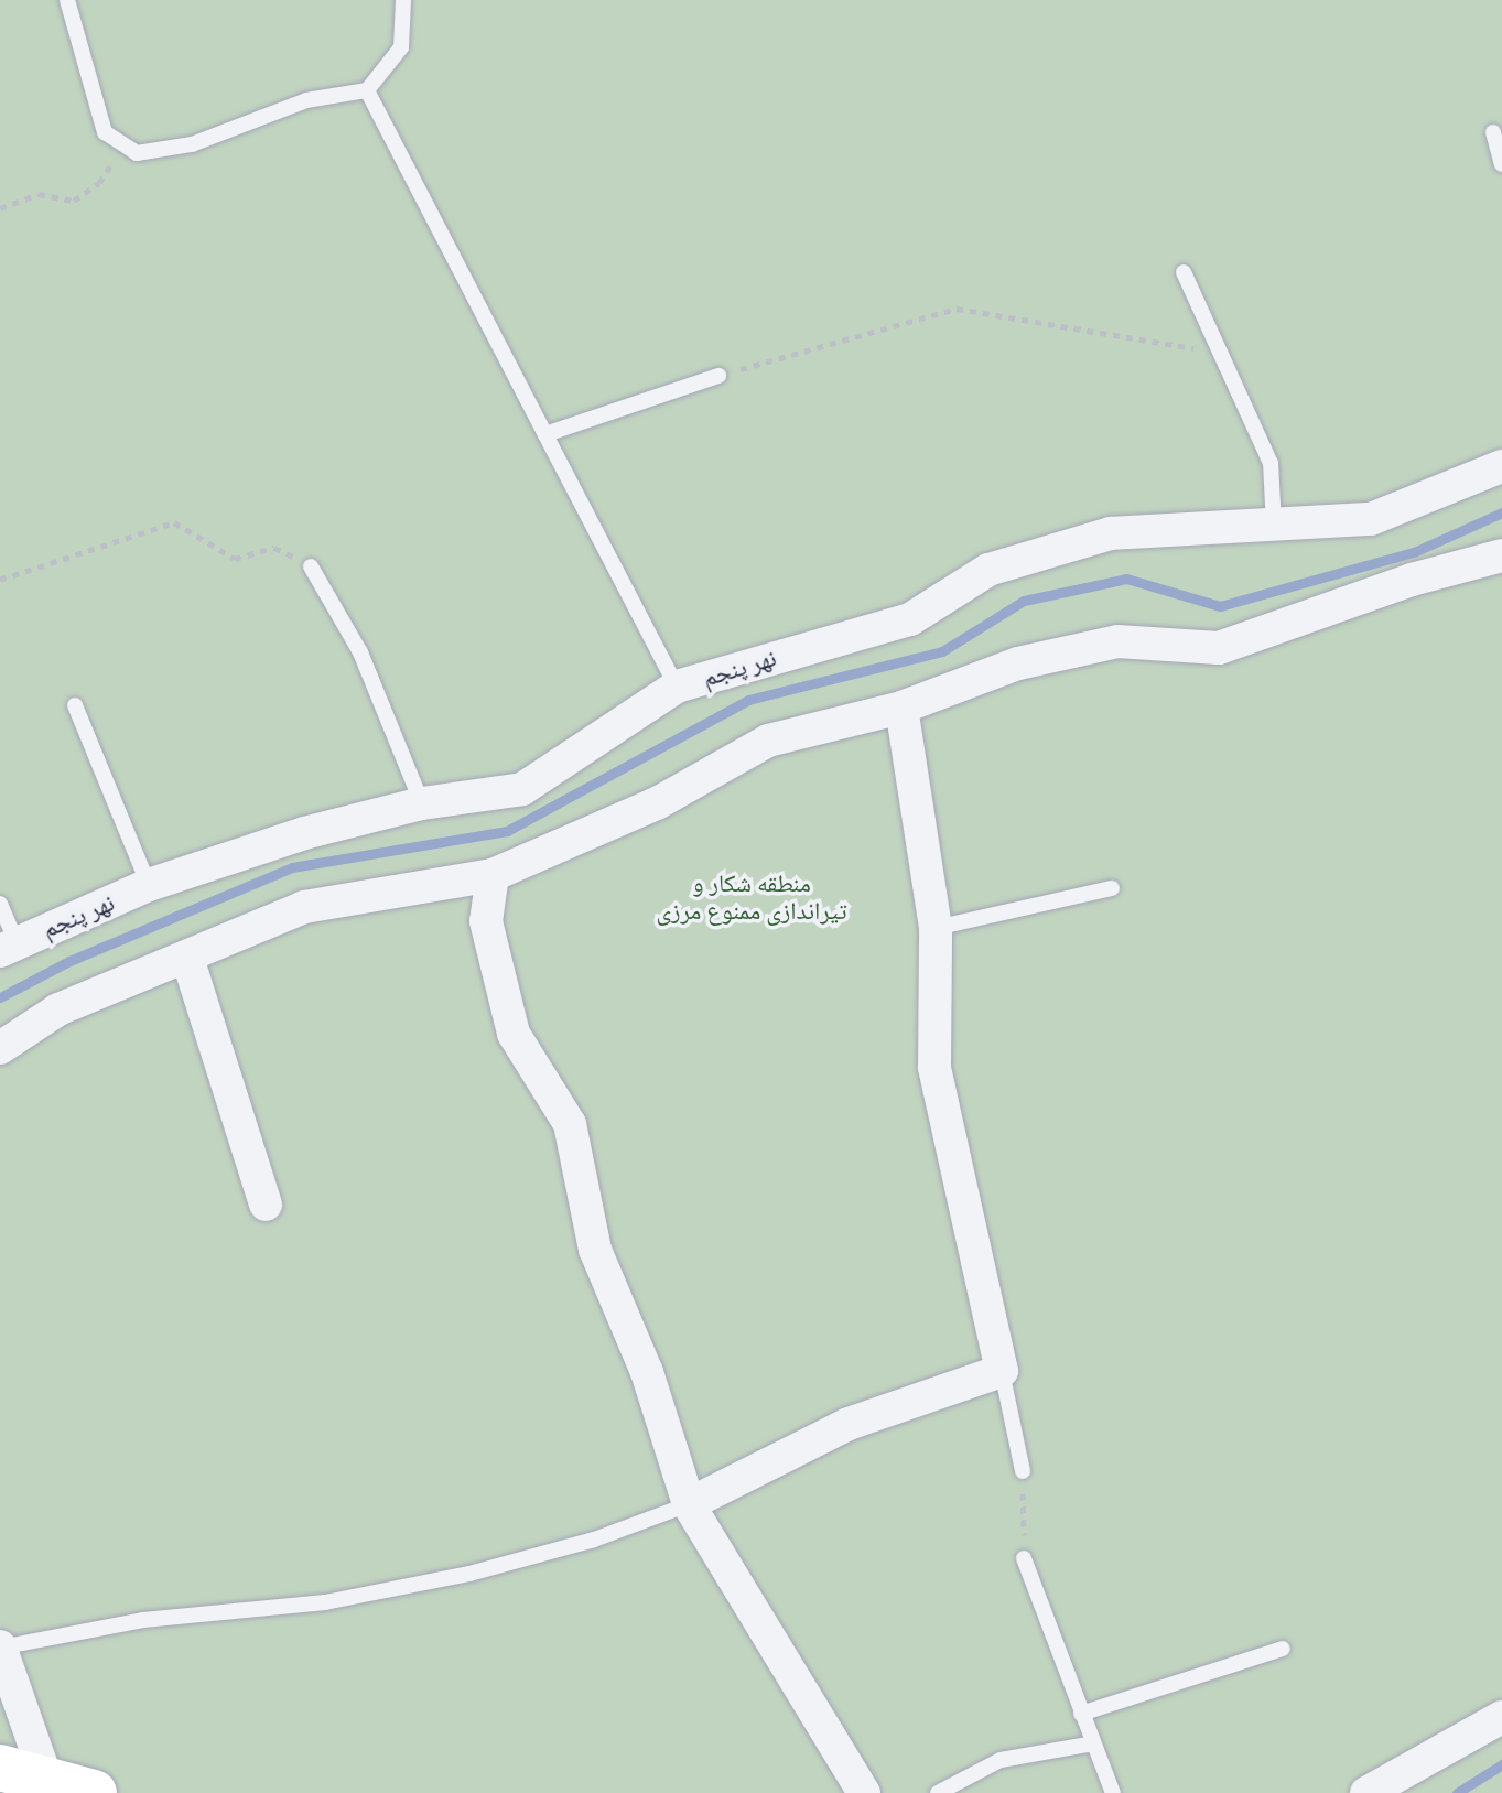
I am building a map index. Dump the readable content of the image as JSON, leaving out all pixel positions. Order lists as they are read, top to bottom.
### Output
{
  "streets": {
    "street": ["نهر پنجم"]
  },
  "parks": ["منطقه شکار و تیراندازی ممنوع مرزی"]
}
